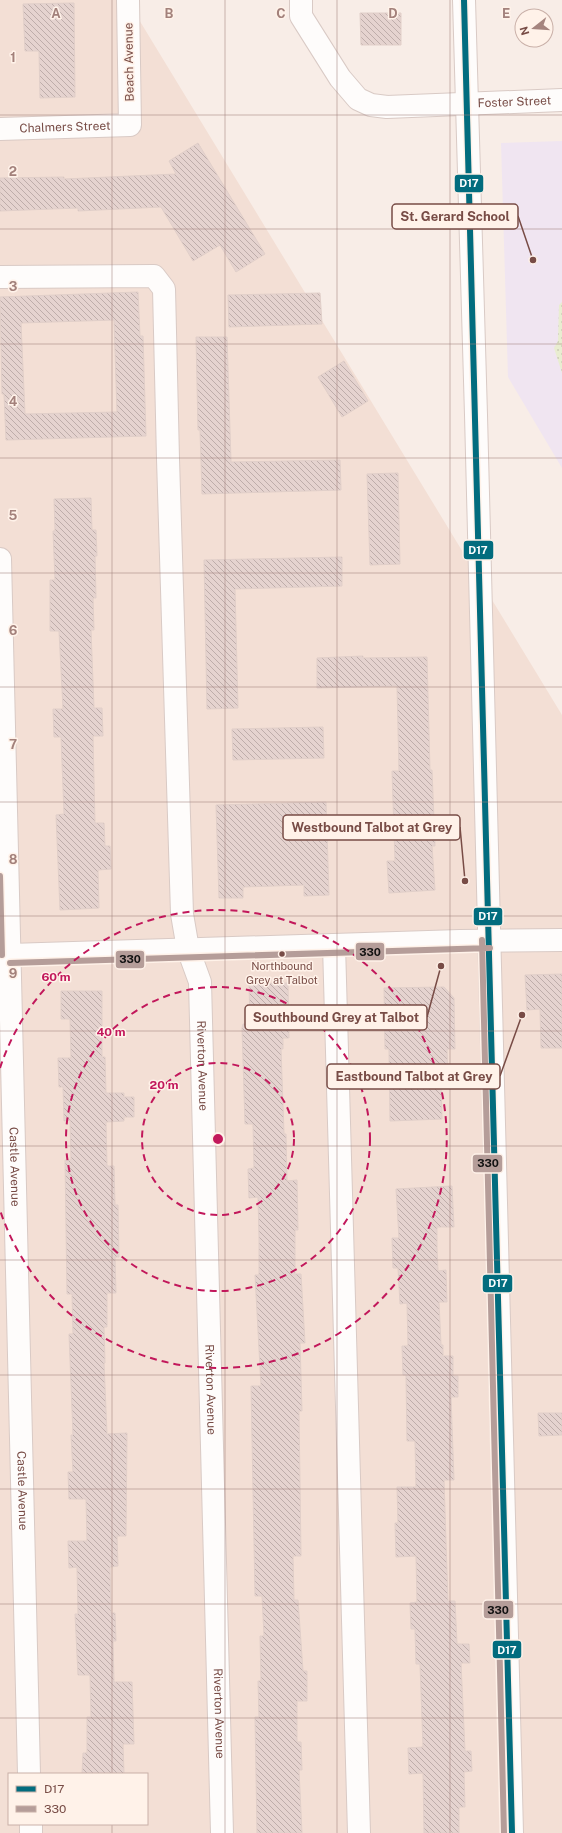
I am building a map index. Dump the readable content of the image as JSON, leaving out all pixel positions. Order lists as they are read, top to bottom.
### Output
{
  "streets": {
    "street": [
      "Beach Avenue",
      "Foster Street",
      "Chalmers Street",
      "Riverton Avenue",
      "Castle Avenue"
    ]
  },
  "crossings": [
    ["Beach Avenue", "Chalmers Street"]
  ],
  "places": [
    "St. Gerard School",
    "Westbound Talbot at Grey",
    "Northbound Grey at Talbot",
    "Southbound Grey at Talbot",
    "Eastbound Talbot at Grey"
  ],
  "lines": ["transit line D17", "transit line 330"],
  "legend": ["D17", "330"],
  "north": "left",
  "grid": {
    "columns": [
      "A",
      "B",
      "C",
      "D",
      "E"
    ],
    "rows": [
      "1",
      "2",
      "3",
      "4",
      "5",
      "6",
      "7",
      "8",
      "9"
    ]
  },
  "rings": ["60 m", "40 m", "20 m"]
}
